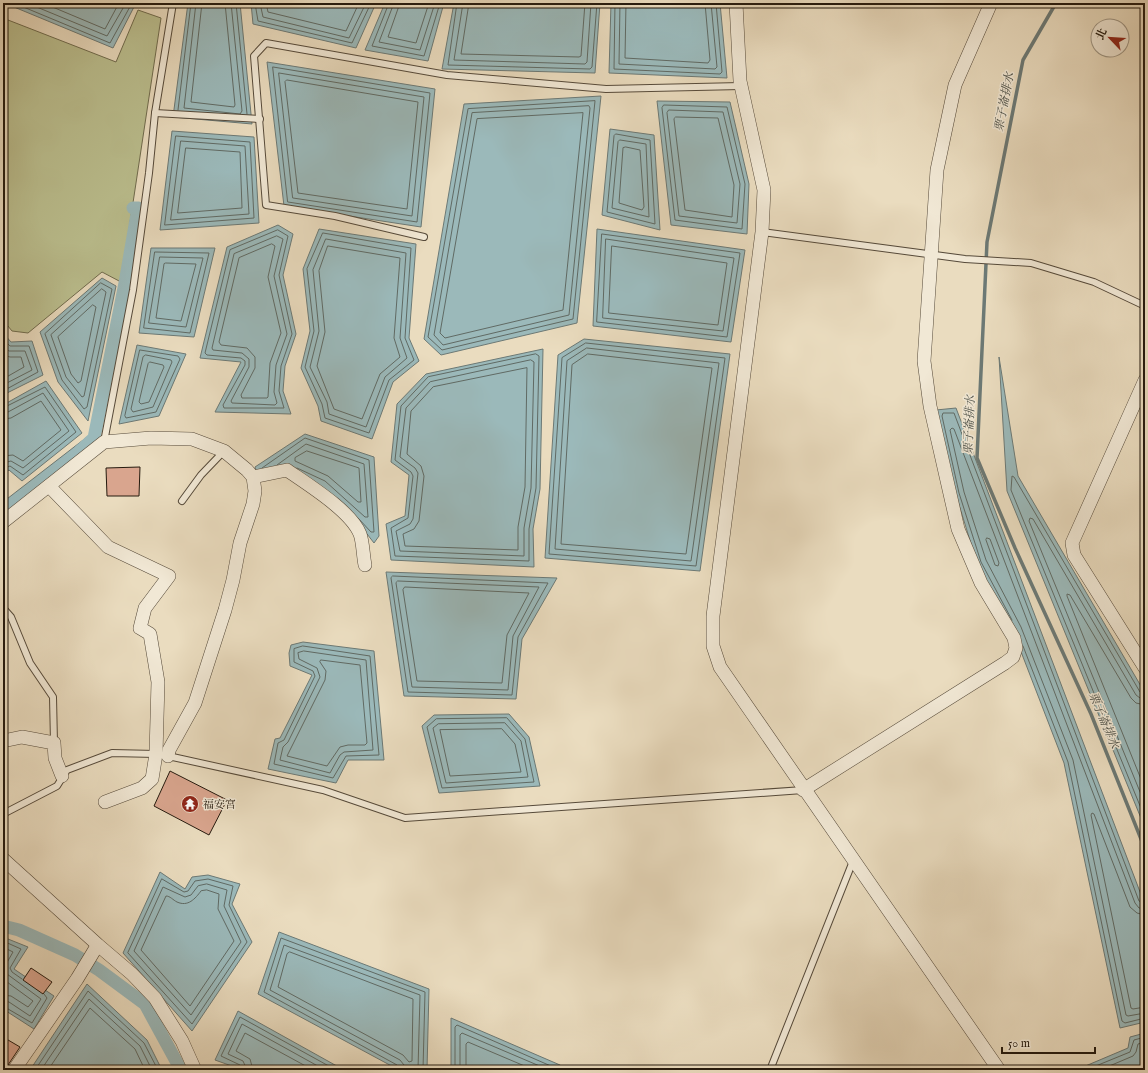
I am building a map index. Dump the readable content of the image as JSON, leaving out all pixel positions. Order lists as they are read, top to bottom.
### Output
{
  "water": ["栗子崙排水"],
  "places": {
    "temple": ["福安宮"]
  },
  "scale_bar": "50 m",
  "north": "top left"
}
